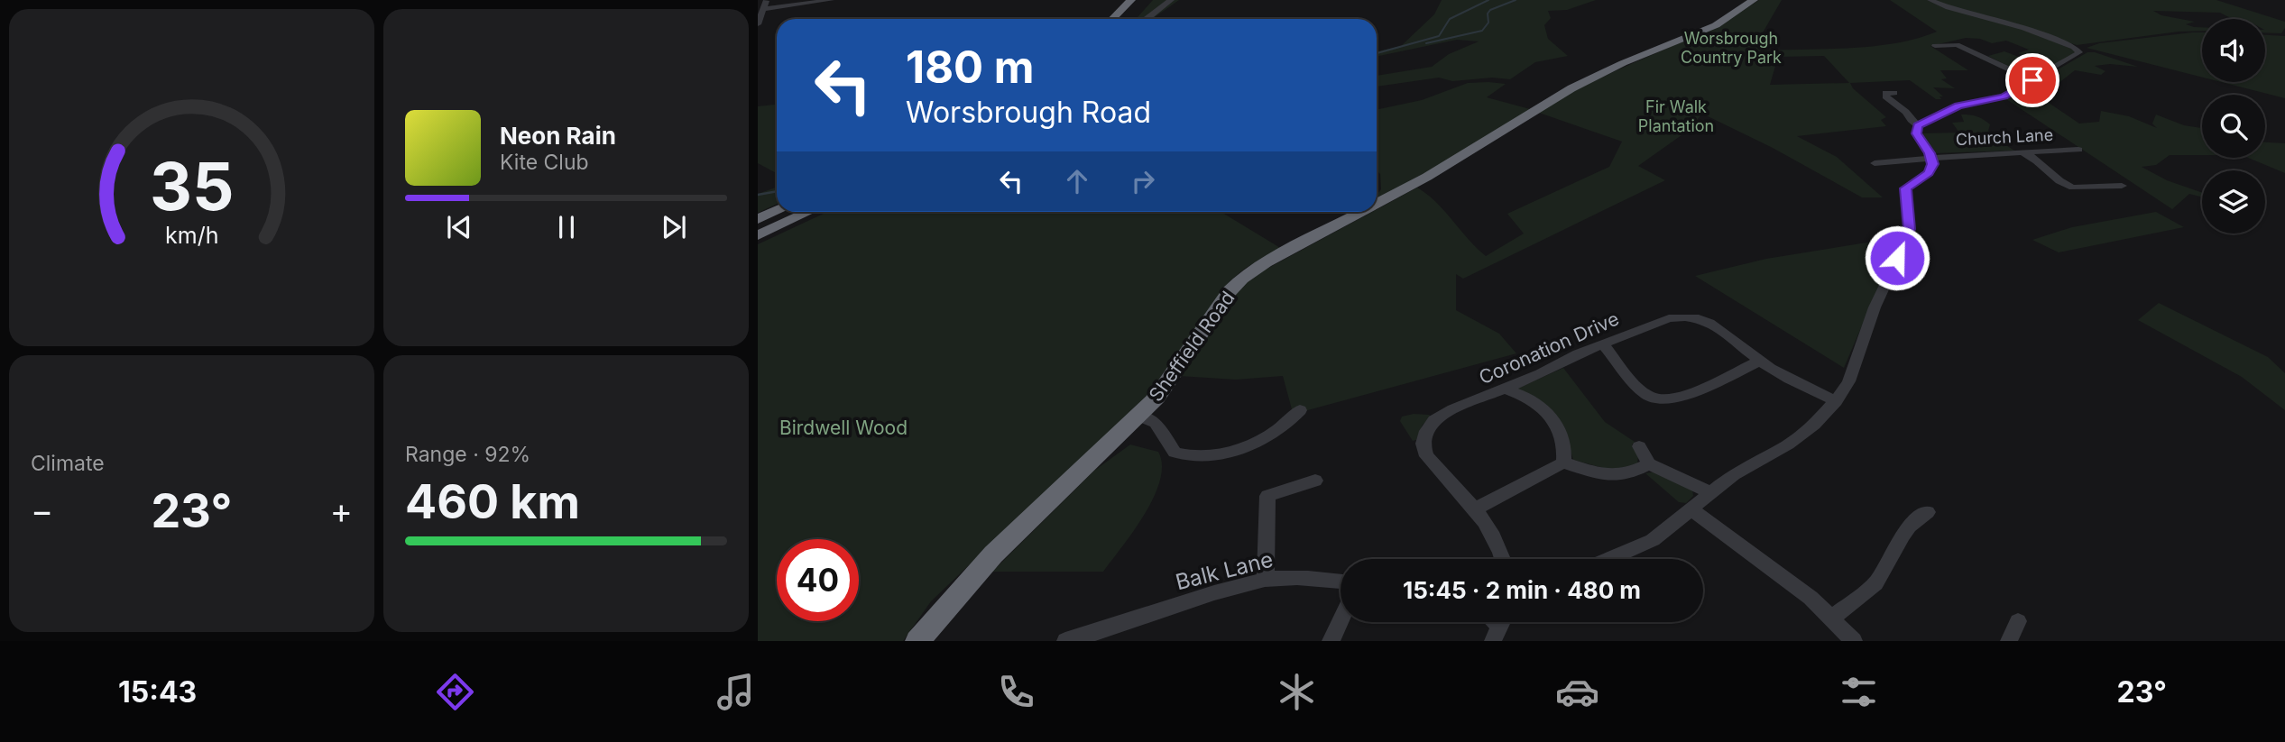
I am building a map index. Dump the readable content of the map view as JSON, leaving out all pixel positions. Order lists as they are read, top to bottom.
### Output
{
  "streets": {
    "highway": ["Sheffield Road"],
    "street": ["Church Lane", "Coronation Drive", "Balk Lane"]
  },
  "parks": ["Worsbrough Country Park", "Fir Walk Plantation", "Birdwell Wood"],
  "page": {
    "turn": ["180 m", "Worsbrough Road"],
    "song": ["Neon Rain", "Kite Club"],
    "tile": [
      "Climate",
      ["Range · 92%", "460 km"]
    ],
    "heat": ["−", "23°", "+"],
    "limit": "40",
    "trip": "15:45 · 2 min · 480 m",
    "tabs": ["15:43", "23°"],
    "gauge": ["35", "km/h"]
  }
}
